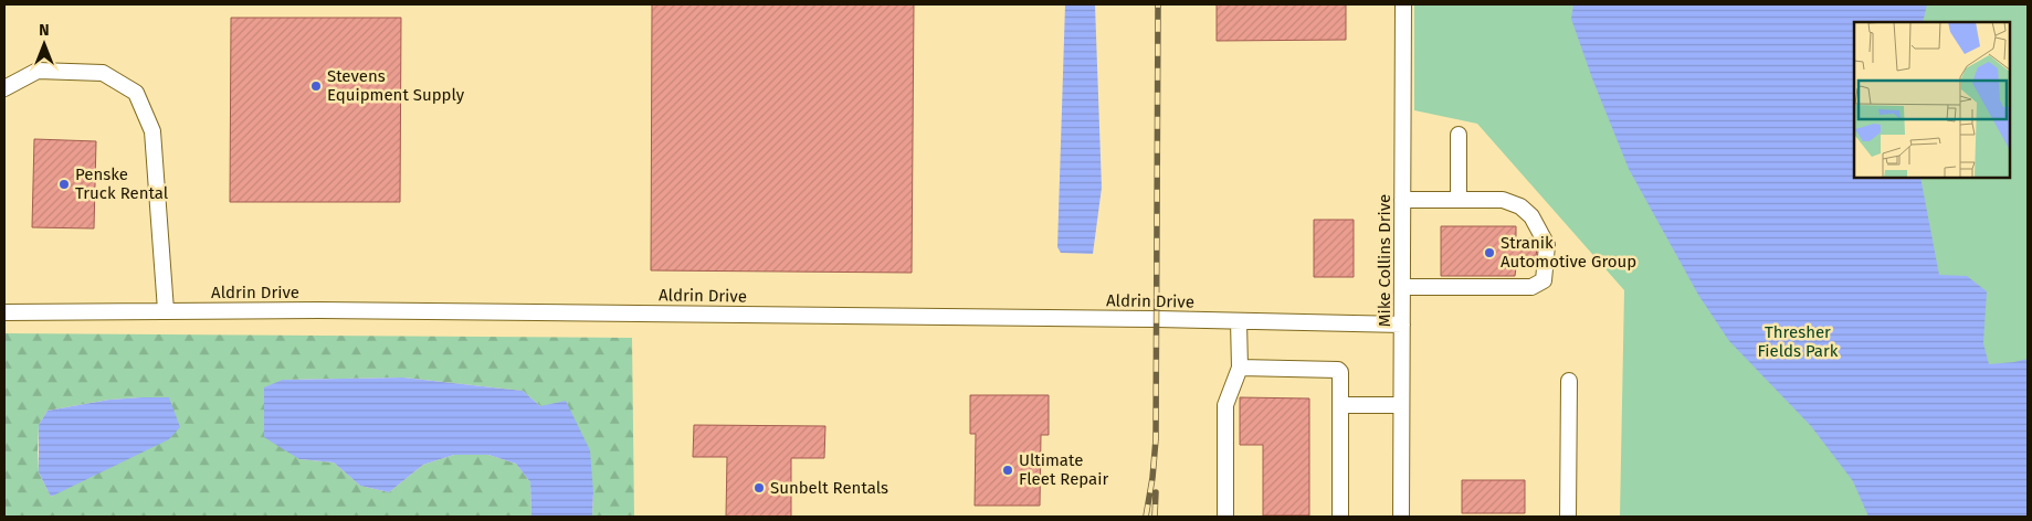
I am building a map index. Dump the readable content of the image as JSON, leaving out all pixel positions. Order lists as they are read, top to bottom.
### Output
{
  "streets": {
    "street": ["Mike Collins Drive", "Aldrin Drive"]
  },
  "crossings": [
    ["Mike Collins Drive", "Aldrin Drive"]
  ],
  "parks": ["Thresher Fields Park"],
  "places": [
    "Stevens Equipment Supply",
    "Penske Truck Rental",
    "Stranik Automotive Group",
    "Ultimate Fleet Repair",
    "Sunbelt Rentals"
  ],
  "north": "top"
}
